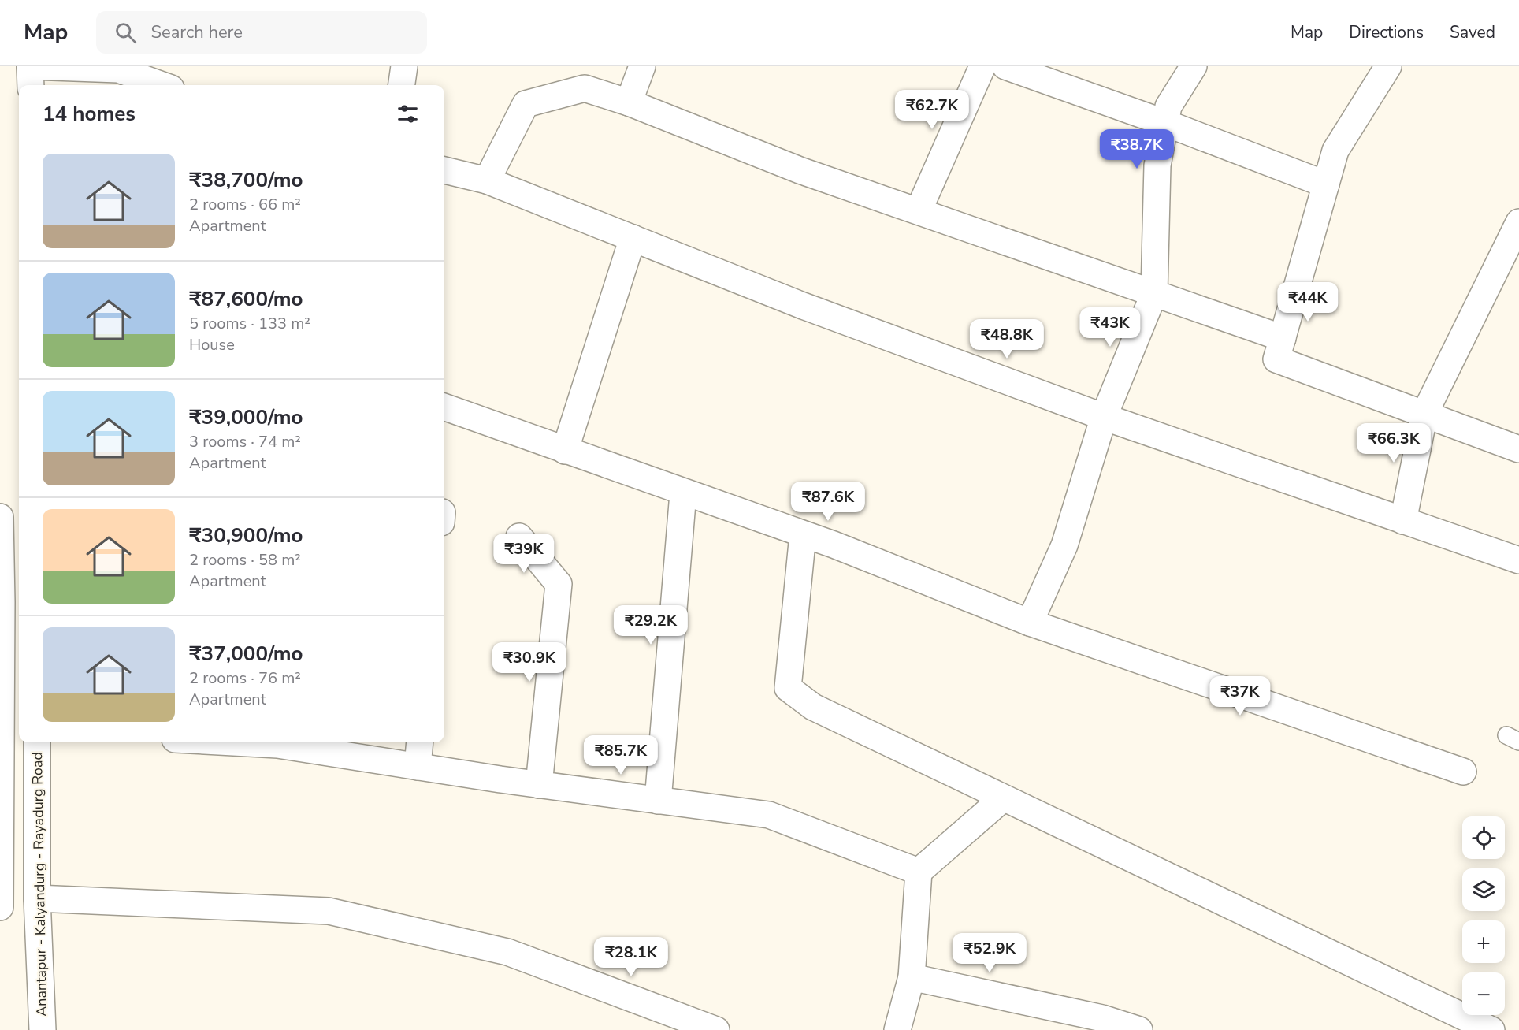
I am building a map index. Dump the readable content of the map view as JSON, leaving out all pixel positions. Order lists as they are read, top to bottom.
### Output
{
  "streets": {
    "main road": ["Anantapur - Kalyandurg - Rayadurg Road"]
  },
  "page": {
    "header": "Map",
    "search": "Search here",
    "nav": ["Map", "Directions", "Saved"],
    "heading": "14 homes",
    "price": [
      "₹62.7K",
      "₹38.7K",
      "₹44K",
      "₹43K",
      "₹48.8K",
      "₹66.3K",
      "₹87.6K",
      "₹39K",
      "₹29.2K",
      "₹30.9K",
      "₹37K",
      "₹85.7K",
      "₹52.9K",
      "₹28.1K"
    ],
    "list": [
      {
        "name": "₹38,700/mo",
        "note": "2 rooms · 66 m² · Apartment"
      },
      {
        "name": "₹87,600/mo",
        "note": "5 rooms · 133 m² · House"
      },
      {
        "name": "₹39,000/mo",
        "note": "3 rooms · 74 m² · Apartment"
      },
      {
        "name": "₹30,900/mo",
        "note": "2 rooms · 58 m² · Apartment"
      },
      {
        "name": "₹37,000/mo",
        "note": "2 rooms · 76 m² · Apartment"
      }
    ],
    "map_buttons": ["+", "−"]
  }
}
